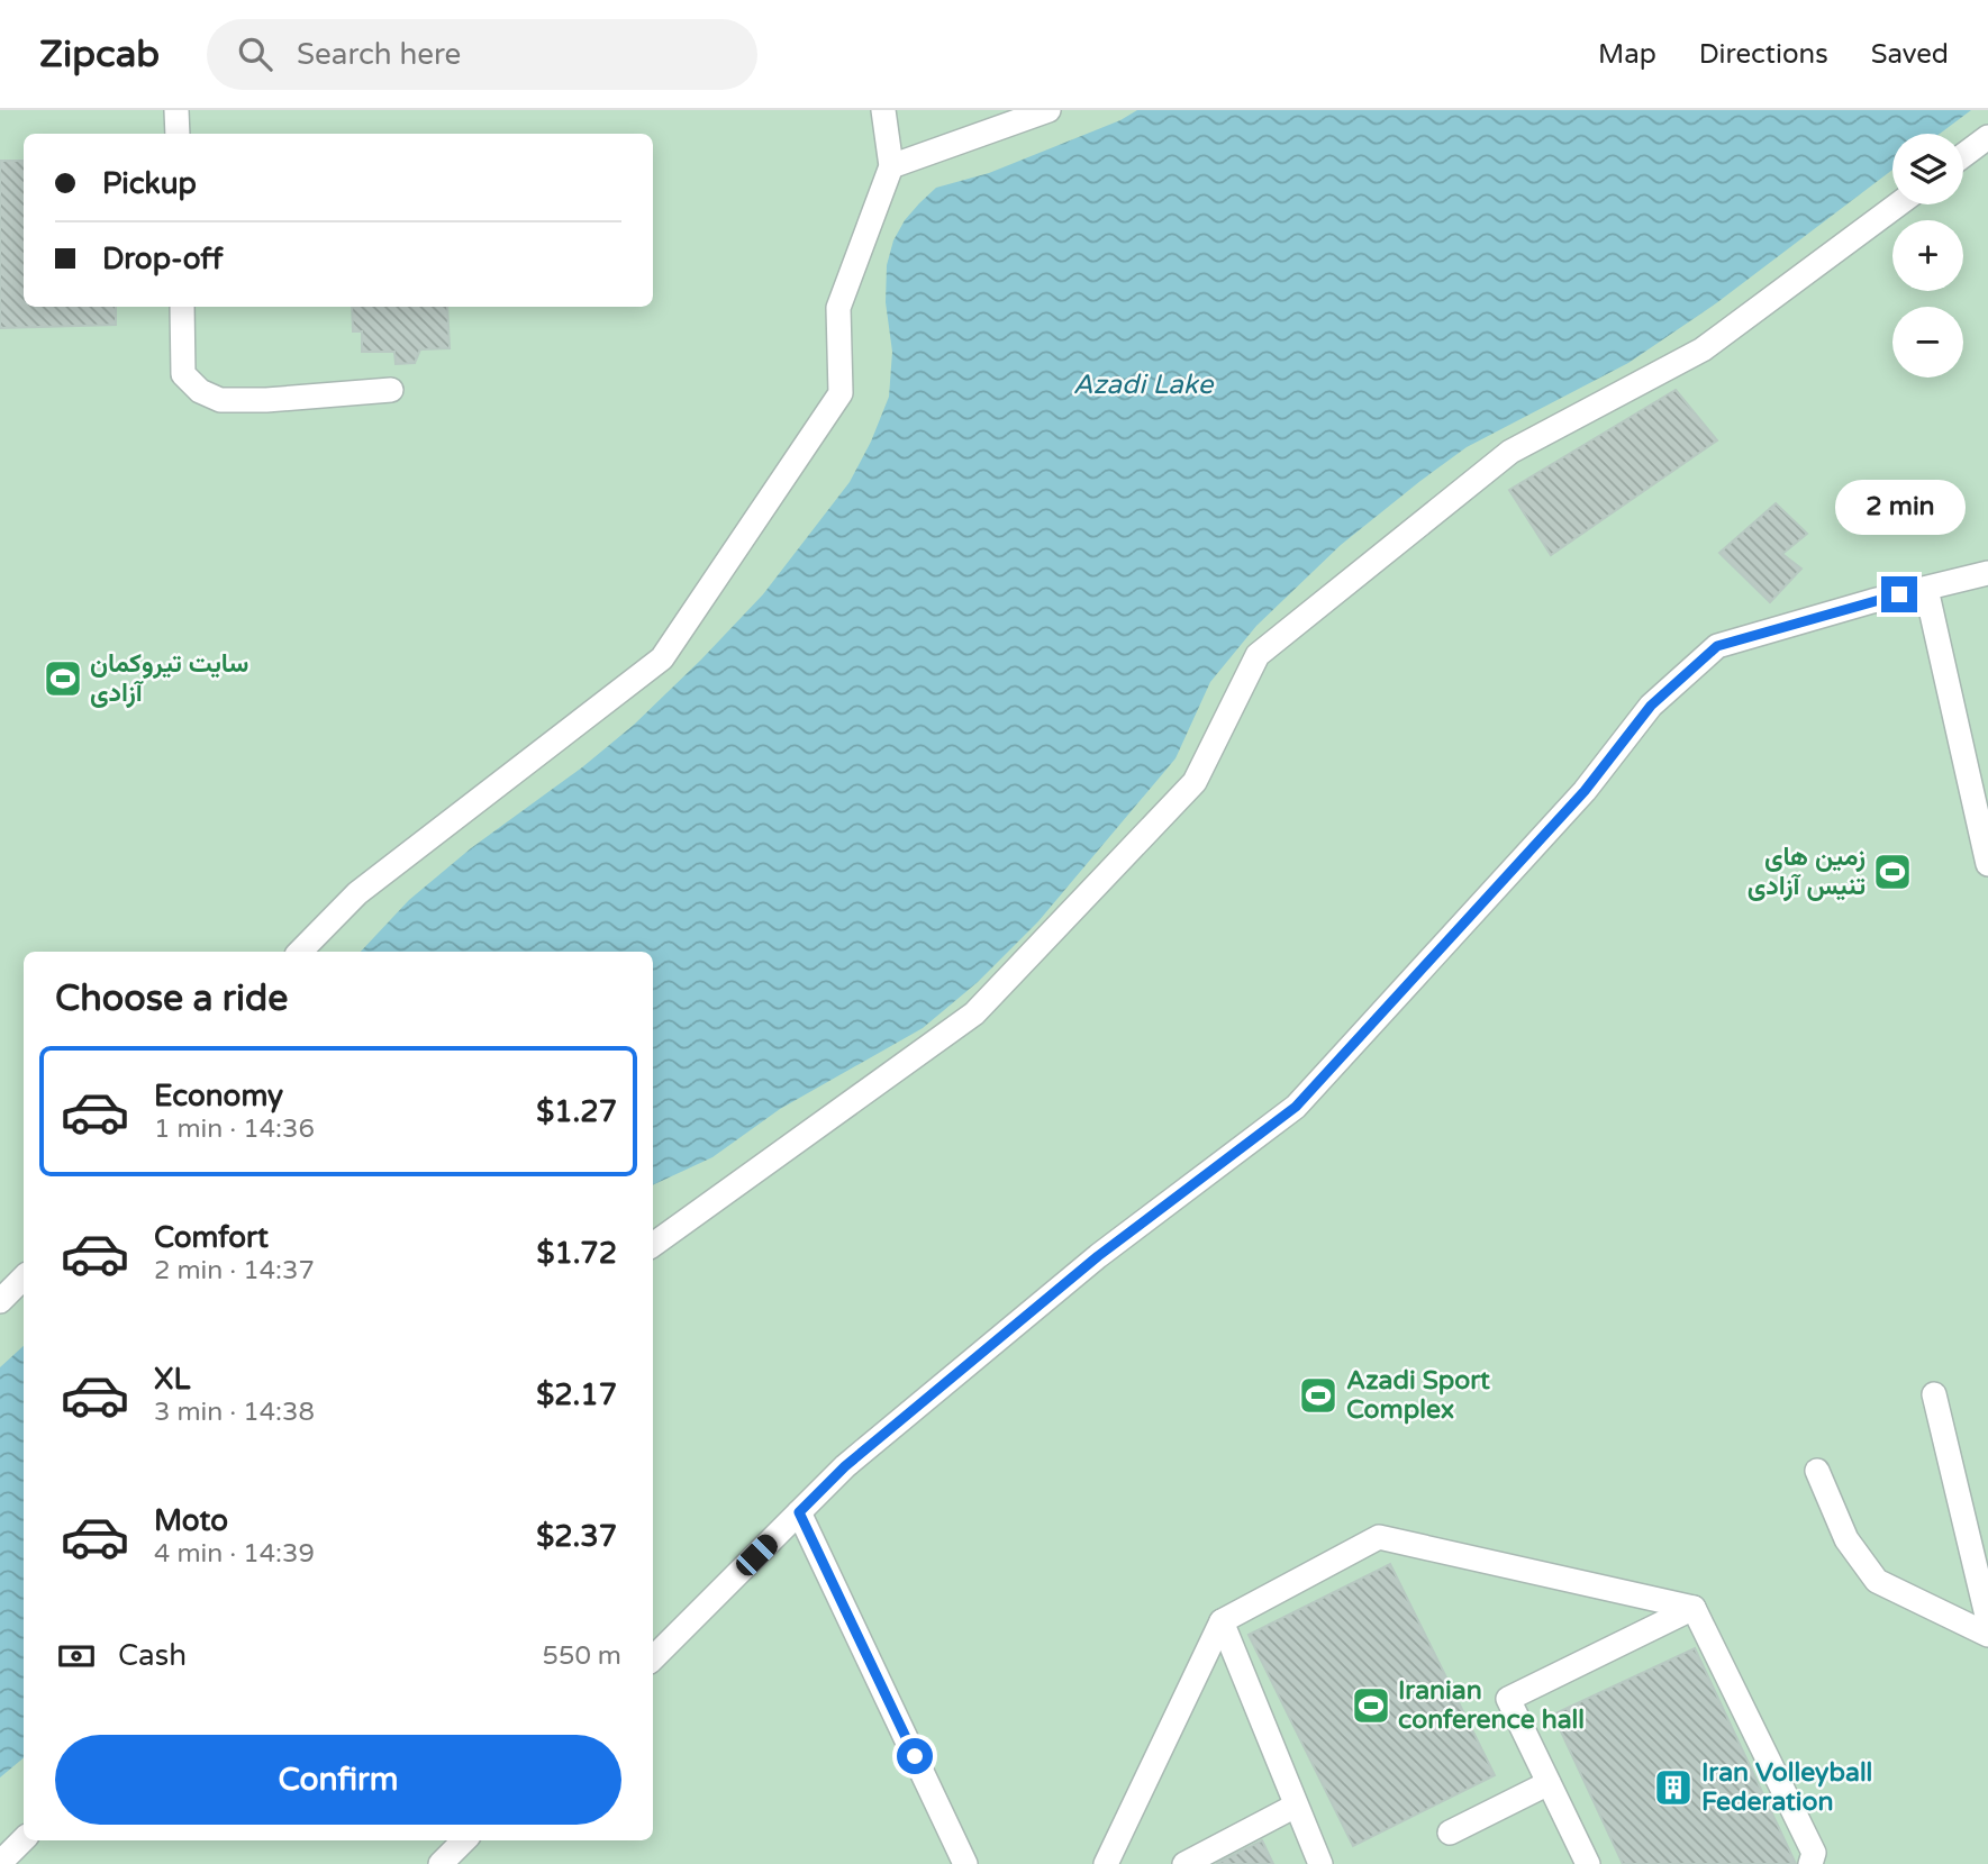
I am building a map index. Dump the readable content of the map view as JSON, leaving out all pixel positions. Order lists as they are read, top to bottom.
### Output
{
  "water": ["Azadi Lake"],
  "places": {
    "sports": [
      "سایت تیروکمان آزادی",
      "زمین های تنیس آزادی",
      "Azadi Sport Complex",
      "Iranian conference hall"
    ],
    "building": ["Iran Volleyball Federation"]
  },
  "page": {
    "header": "Zipcab",
    "search": "Search here",
    "nav": ["Map", "Directions", "Saved"],
    "map_buttons": ["+", "−"],
    "banner": ["Pickup", "Drop-off"],
    "bubble": "2 min",
    "heading": "Choose a ride",
    "list": [
      {
        "name": "Economy",
        "note": "1 min · 14:36",
        "value": "$1.27"
      },
      {
        "name": "Comfort",
        "note": "2 min · 14:37",
        "value": "$1.72"
      },
      {
        "name": "XL",
        "note": "3 min · 14:38",
        "value": "$2.17"
      },
      {
        "name": "Moto",
        "note": "4 min · 14:39",
        "value": "$2.37"
      }
    ],
    "pay": ["Cash", "550 m"],
    "buttons": "Confirm"
  }
}
